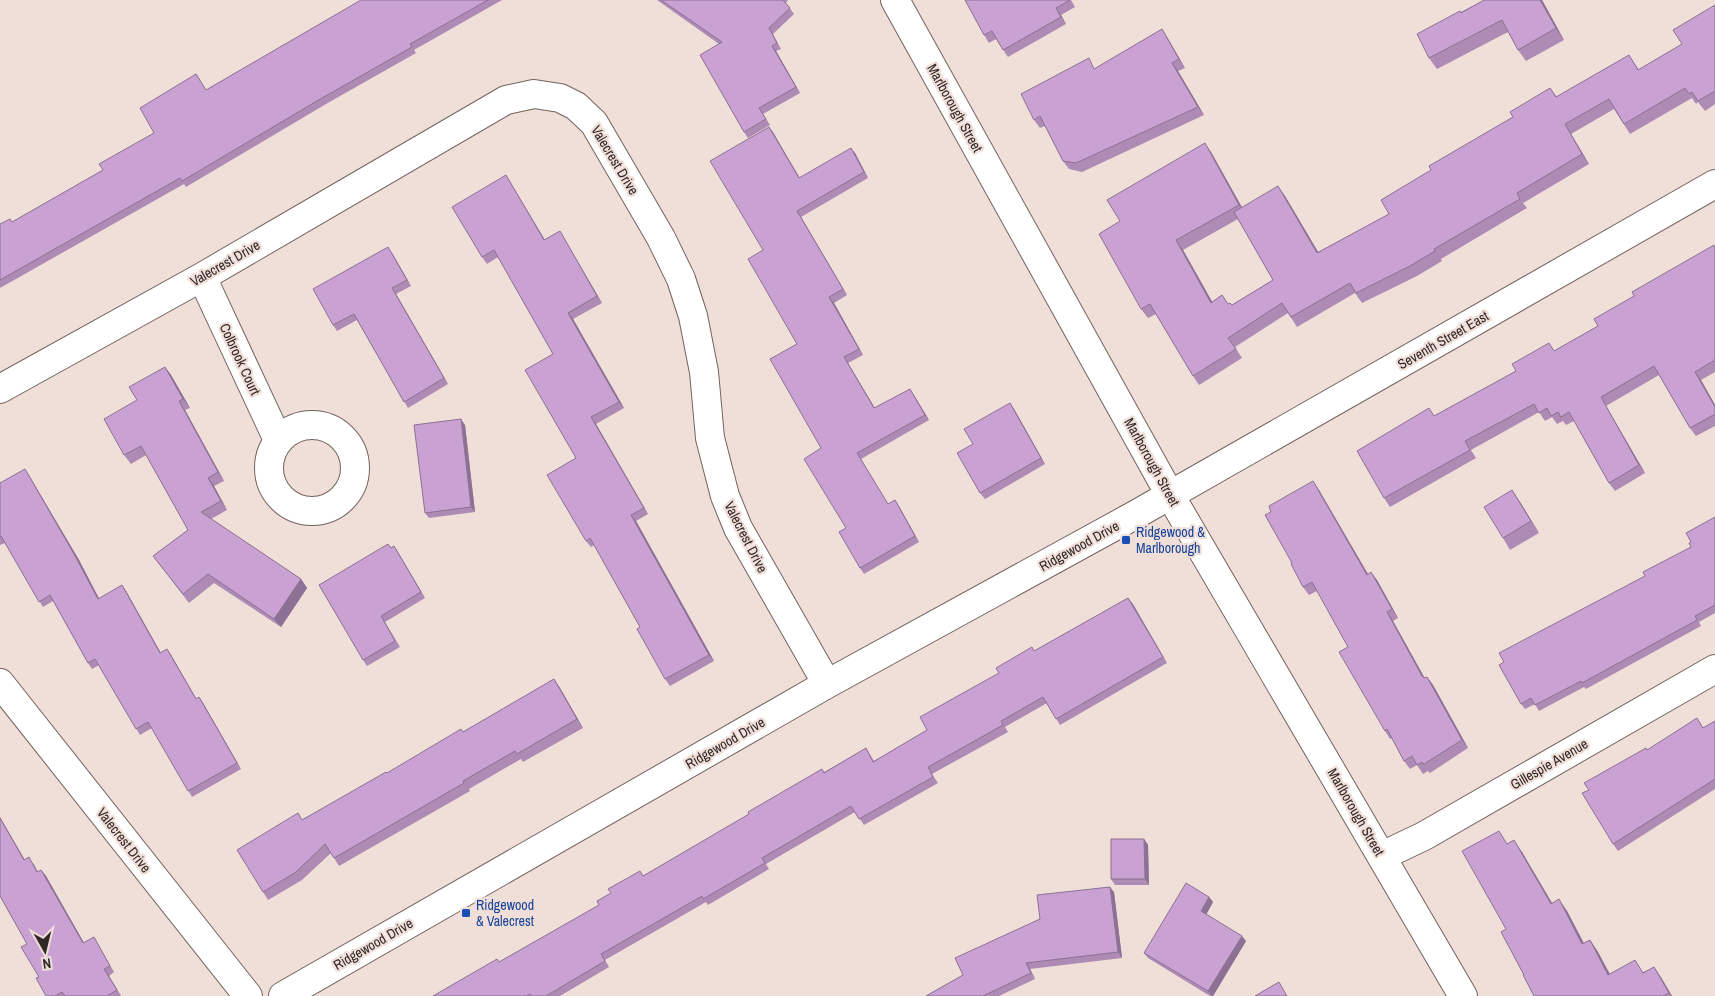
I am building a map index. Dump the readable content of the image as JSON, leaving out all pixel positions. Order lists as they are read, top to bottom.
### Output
{
  "streets": {
    "street": [
      "Marlborough Street",
      "Valecrest Drive",
      "Seventh Street East",
      "Colbrook Court",
      "Ridgewood Drive",
      "Gillespie Avenue"
    ]
  },
  "crossings": [
    ["Marlborough Street", "Seventh Street East"],
    ["Marlborough Street", "Ridgewood Drive"],
    ["Marlborough Street", "Gillespie Avenue"],
    ["Valecrest Drive", "Colbrook Court"],
    ["Valecrest Drive", "Ridgewood Drive"],
    ["Seventh Street East", "Ridgewood Drive"]
  ],
  "places": {
    "transit": ["Ridgewood & Marlborough", "Ridgewood & Valecrest"]
  },
  "north": "bottom"
}
